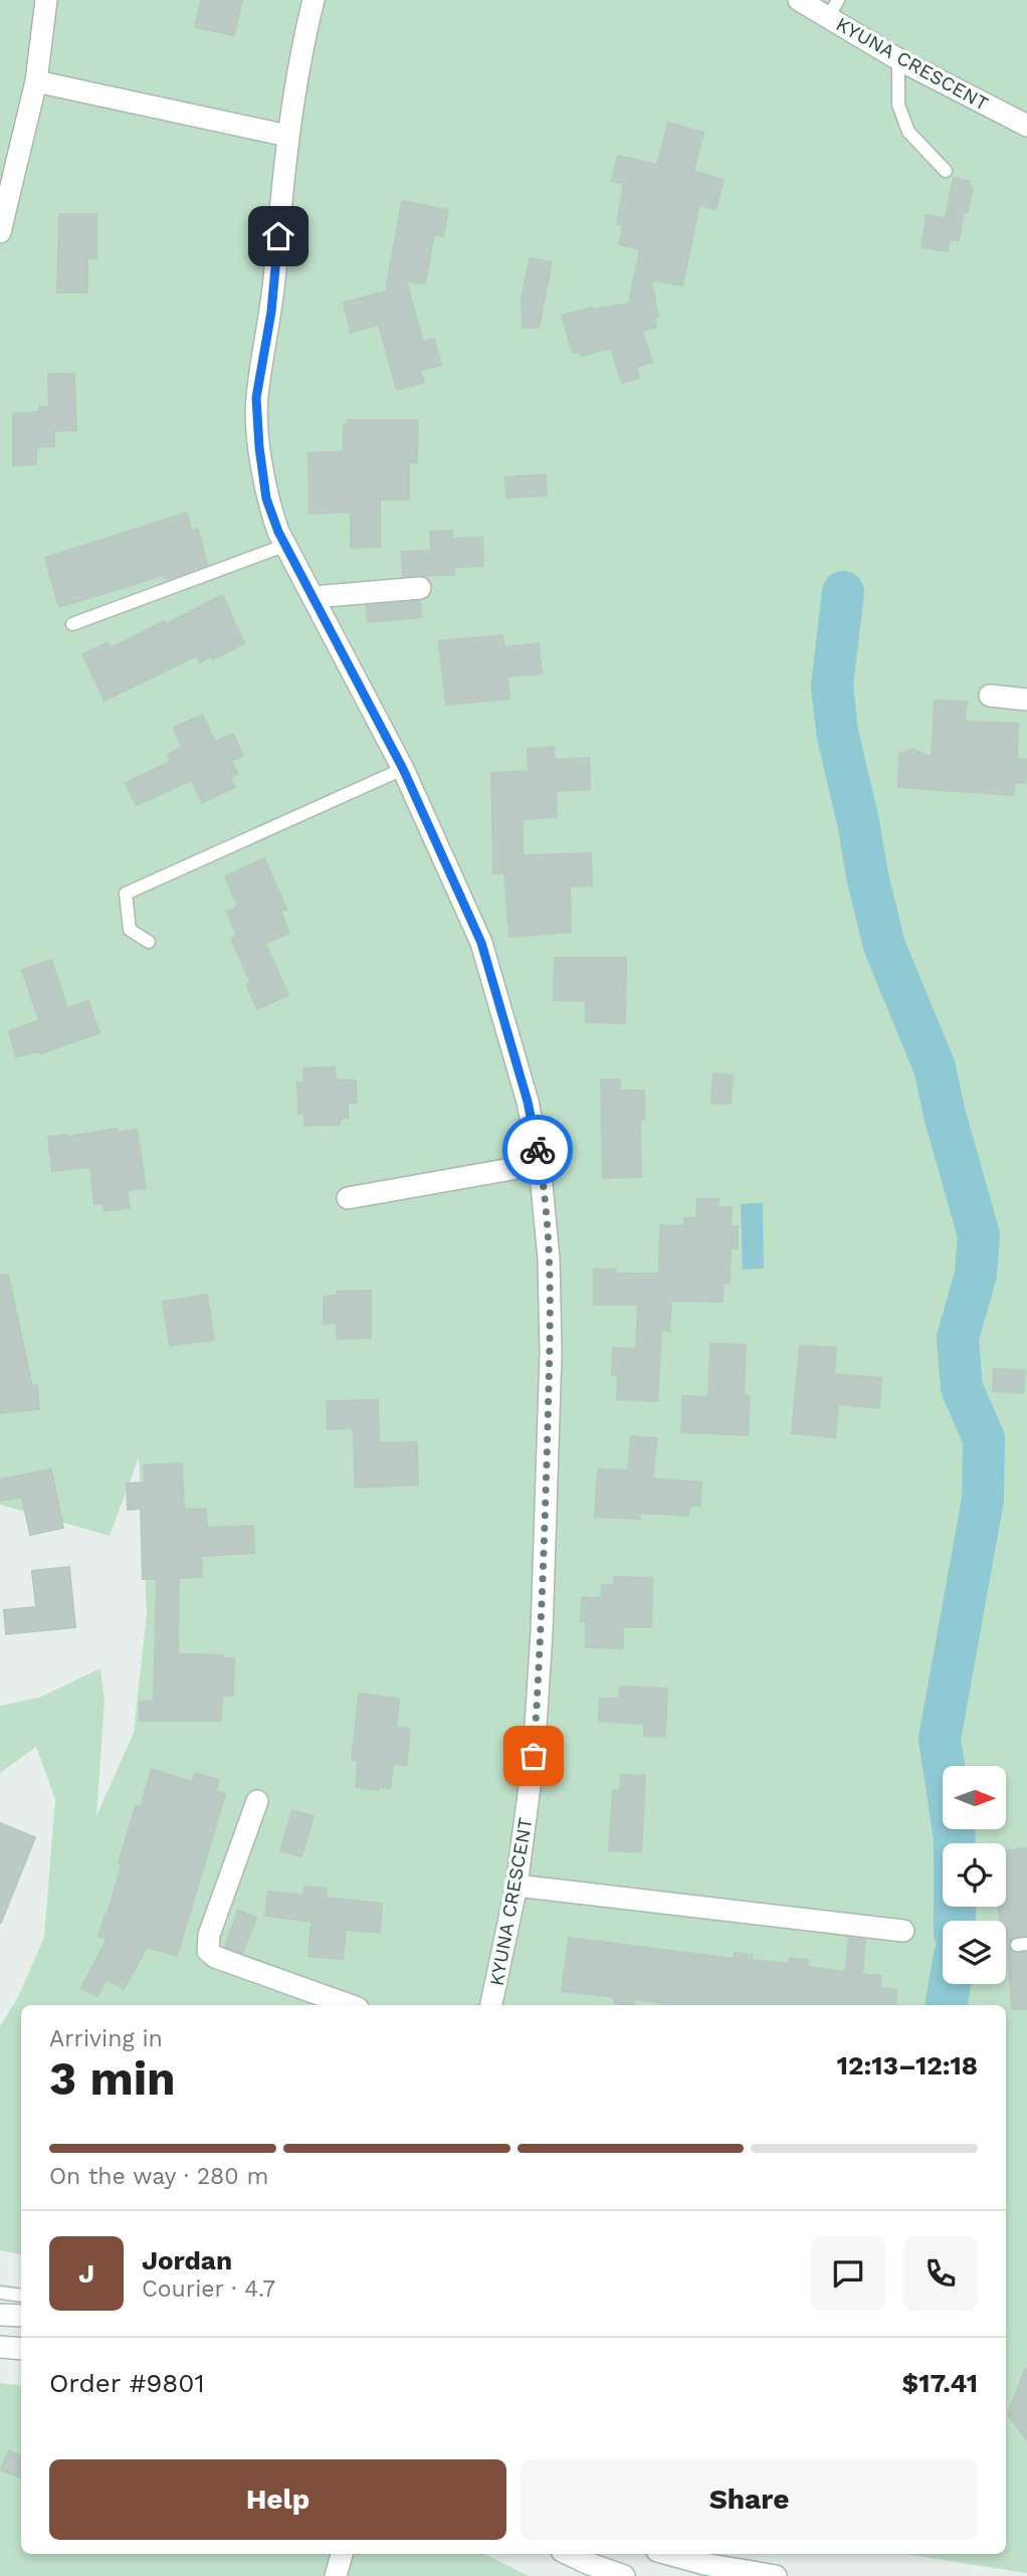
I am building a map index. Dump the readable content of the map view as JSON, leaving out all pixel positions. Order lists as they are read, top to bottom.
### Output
{
  "streets": {
    "street": ["KYUNA CRESCENT"]
  },
  "north": "right",
  "page": {
    "heading": ["3 min", "Arriving in", "12:13–12:18"],
    "panel": [
      "Jordan",
      "Courier · 4.7",
      "Order #9801",
      "$17.41"
    ],
    "bar": "On the way · 280 m",
    "round": "J",
    "buttons": ["Help", "Share"]
  }
}
